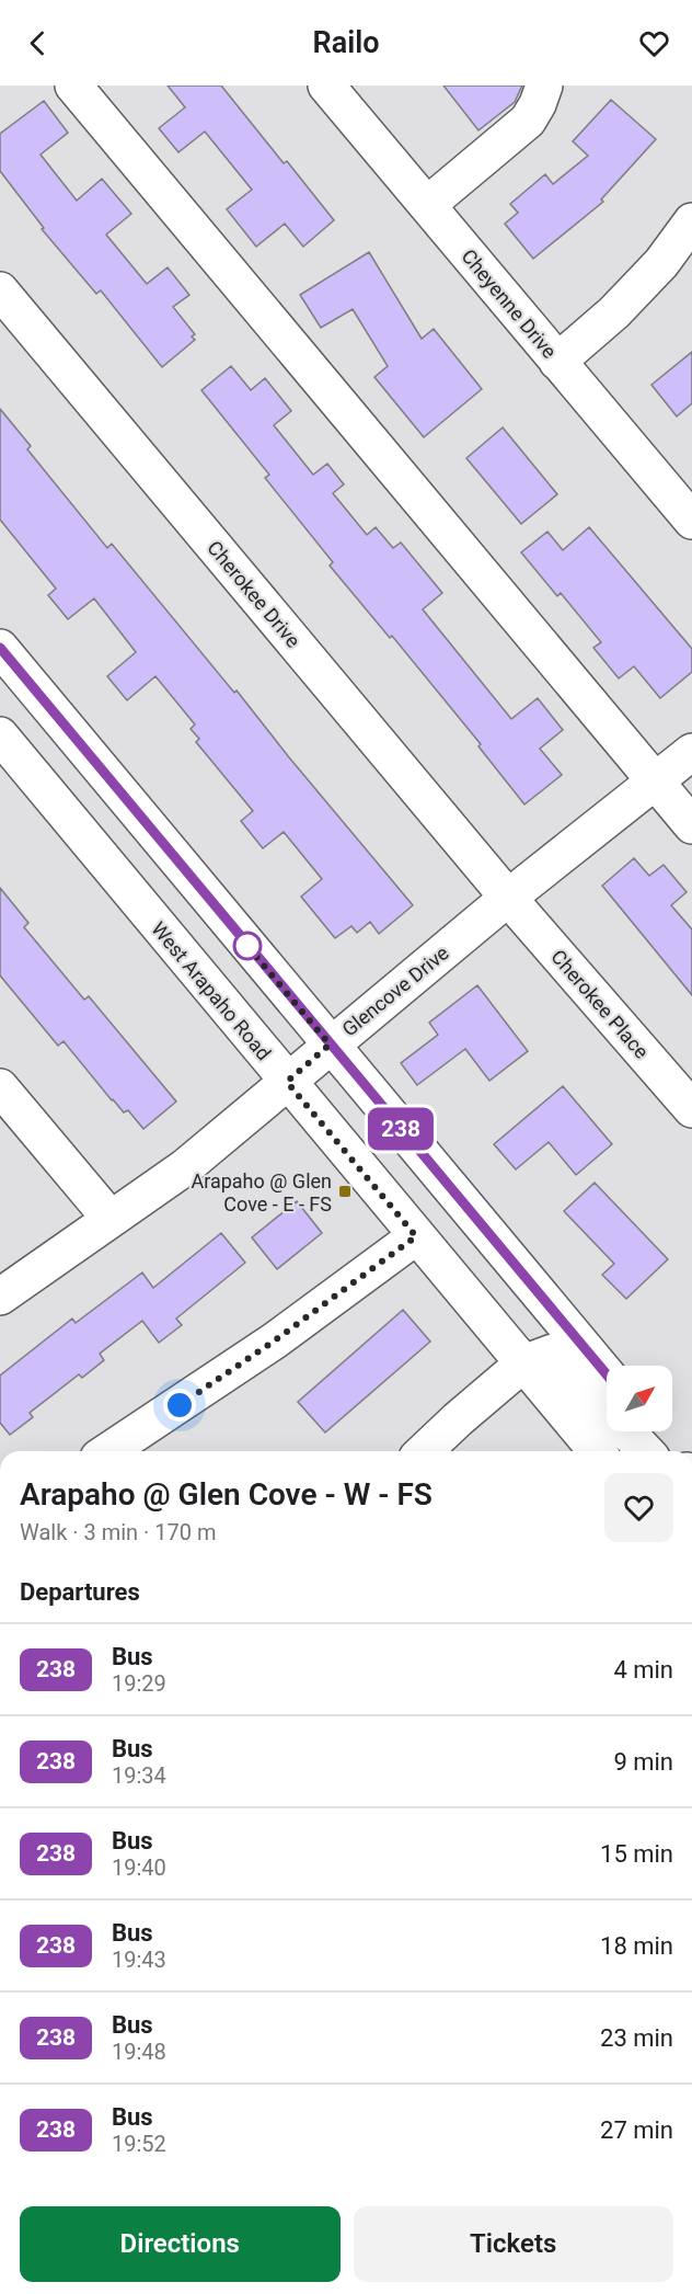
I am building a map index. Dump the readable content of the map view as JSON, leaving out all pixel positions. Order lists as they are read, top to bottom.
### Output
{
  "streets": {
    "street": [
      "Cheyenne Drive",
      "Cherokee Drive",
      "West Arapaho Road",
      "Glencove Drive",
      "Cherokee Place"
    ]
  },
  "crossings": [
    ["Cherokee Drive", "Glencove Drive"],
    ["Cherokee Drive", "Cherokee Place"],
    ["West Arapaho Road", "Glencove Drive"],
    ["Glencove Drive", "Cherokee Place"]
  ],
  "places": {
    "transit": ["Arapaho @ Glen Cove - E - FS"]
  },
  "lines": ["bus line 238"],
  "north": "top right",
  "page": {
    "header": "Railo",
    "on_map": "238",
    "heading": [
      ["Arapaho @ Glen Cove - W - FS", "Walk · 3 min · 170 m"],
      "Departures"
    ],
    "list": [
      {
        "mark": "238",
        "name": "Bus",
        "note": "19:29",
        "value": "4 min"
      },
      {
        "mark": "238",
        "name": "Bus",
        "note": "19:34",
        "value": "9 min"
      },
      {
        "mark": "238",
        "name": "Bus",
        "note": "19:40",
        "value": "15 min"
      },
      {
        "mark": "238",
        "name": "Bus",
        "note": "19:43",
        "value": "18 min"
      },
      {
        "mark": "238",
        "name": "Bus",
        "note": "19:48",
        "value": "23 min"
      },
      {
        "mark": "238",
        "name": "Bus",
        "note": "19:52",
        "value": "27 min"
      }
    ],
    "buttons": ["Directions", "Tickets"]
  }
}
